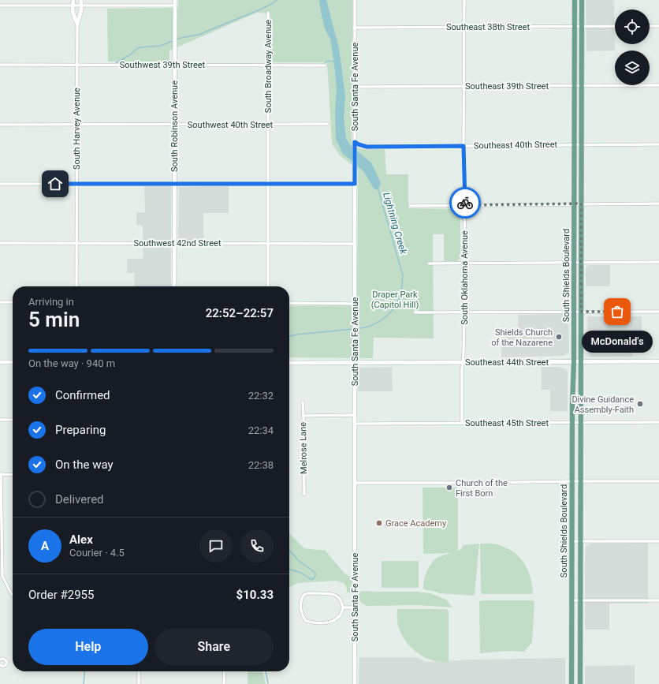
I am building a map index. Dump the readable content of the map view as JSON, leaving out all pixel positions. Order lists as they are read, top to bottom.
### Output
{
  "streets": {
    "main road": ["South Shields Boulevard"],
    "street": [
      "Southeast 38th Street",
      "Southwest 39th Street",
      "South Broadway Avenue",
      "Southeast 39th Street",
      "South Santa Fe Avenue",
      "Southwest 40th Street",
      "South Robinson Avenue",
      "South Harvey Avenue",
      "Southeast 40th Street",
      "Southwest 42nd Street",
      "South Oklahoma Avenue",
      "Southeast 44th Street",
      "Southeast 45th Street",
      "Melrose Lane"
    ]
  },
  "crossings": [
    ["Southeast 38th Street", "South Santa Fe Avenue"],
    ["Southeast 38th Street", "South Shields Boulevard"],
    ["Southeast 38th Street", "South Oklahoma Avenue"],
    ["Southwest 39th Street", "South Broadway Avenue"],
    ["Southwest 39th Street", "South Robinson Avenue"],
    ["Southwest 39th Street", "South Harvey Avenue"],
    ["South Broadway Avenue", "Southwest 40th Street"],
    ["South Broadway Avenue", "Southwest 42nd Street"],
    ["Southeast 39th Street", "South Santa Fe Avenue"],
    ["Southeast 39th Street", "South Shields Boulevard"],
    ["Southeast 39th Street", "South Oklahoma Avenue"],
    ["South Santa Fe Avenue", "Southeast 40th Street"],
    ["South Santa Fe Avenue", "Southwest 42nd Street"],
    ["South Santa Fe Avenue", "Southeast 44th Street"],
    ["South Santa Fe Avenue", "Southeast 45th Street"],
    ["Southwest 40th Street", "South Robinson Avenue"],
    ["Southwest 40th Street", "South Harvey Avenue"],
    ["South Robinson Avenue", "Southwest 42nd Street"],
    ["South Harvey Avenue", "Southwest 42nd Street"],
    ["Southeast 40th Street", "South Shields Boulevard"],
    ["Southeast 40th Street", "South Oklahoma Avenue"],
    ["South Shields Boulevard", "Southeast 44th Street"],
    ["South Shields Boulevard", "Southeast 45th Street"],
    ["South Oklahoma Avenue", "Southeast 44th Street"],
    ["South Oklahoma Avenue", "Southeast 45th Street"]
  ],
  "water": ["Lightning Creek"],
  "parks": ["Draper Park (Capitol Hill)"],
  "places": [
    "McDonald's",
    "Shields Church of the Nazarene",
    "Divine Guidance Assembly-Faith",
    "Church of the First Born",
    "Grace Academy"
  ],
  "page": {
    "heading": ["5 min", "Arriving in", "22:52–22:57"],
    "panel": [
      "Alex",
      "Courier · 4.5",
      "Order #2955",
      "$10.33"
    ],
    "bubble": "McDonald's",
    "bar": "On the way · 940 m",
    "list": [
      ["Confirmed", "22:32"],
      ["Preparing", "22:34"],
      ["On the way", "22:38"],
      "Delivered"
    ],
    "round": "A",
    "buttons": ["Help", "Share"]
  }
}
